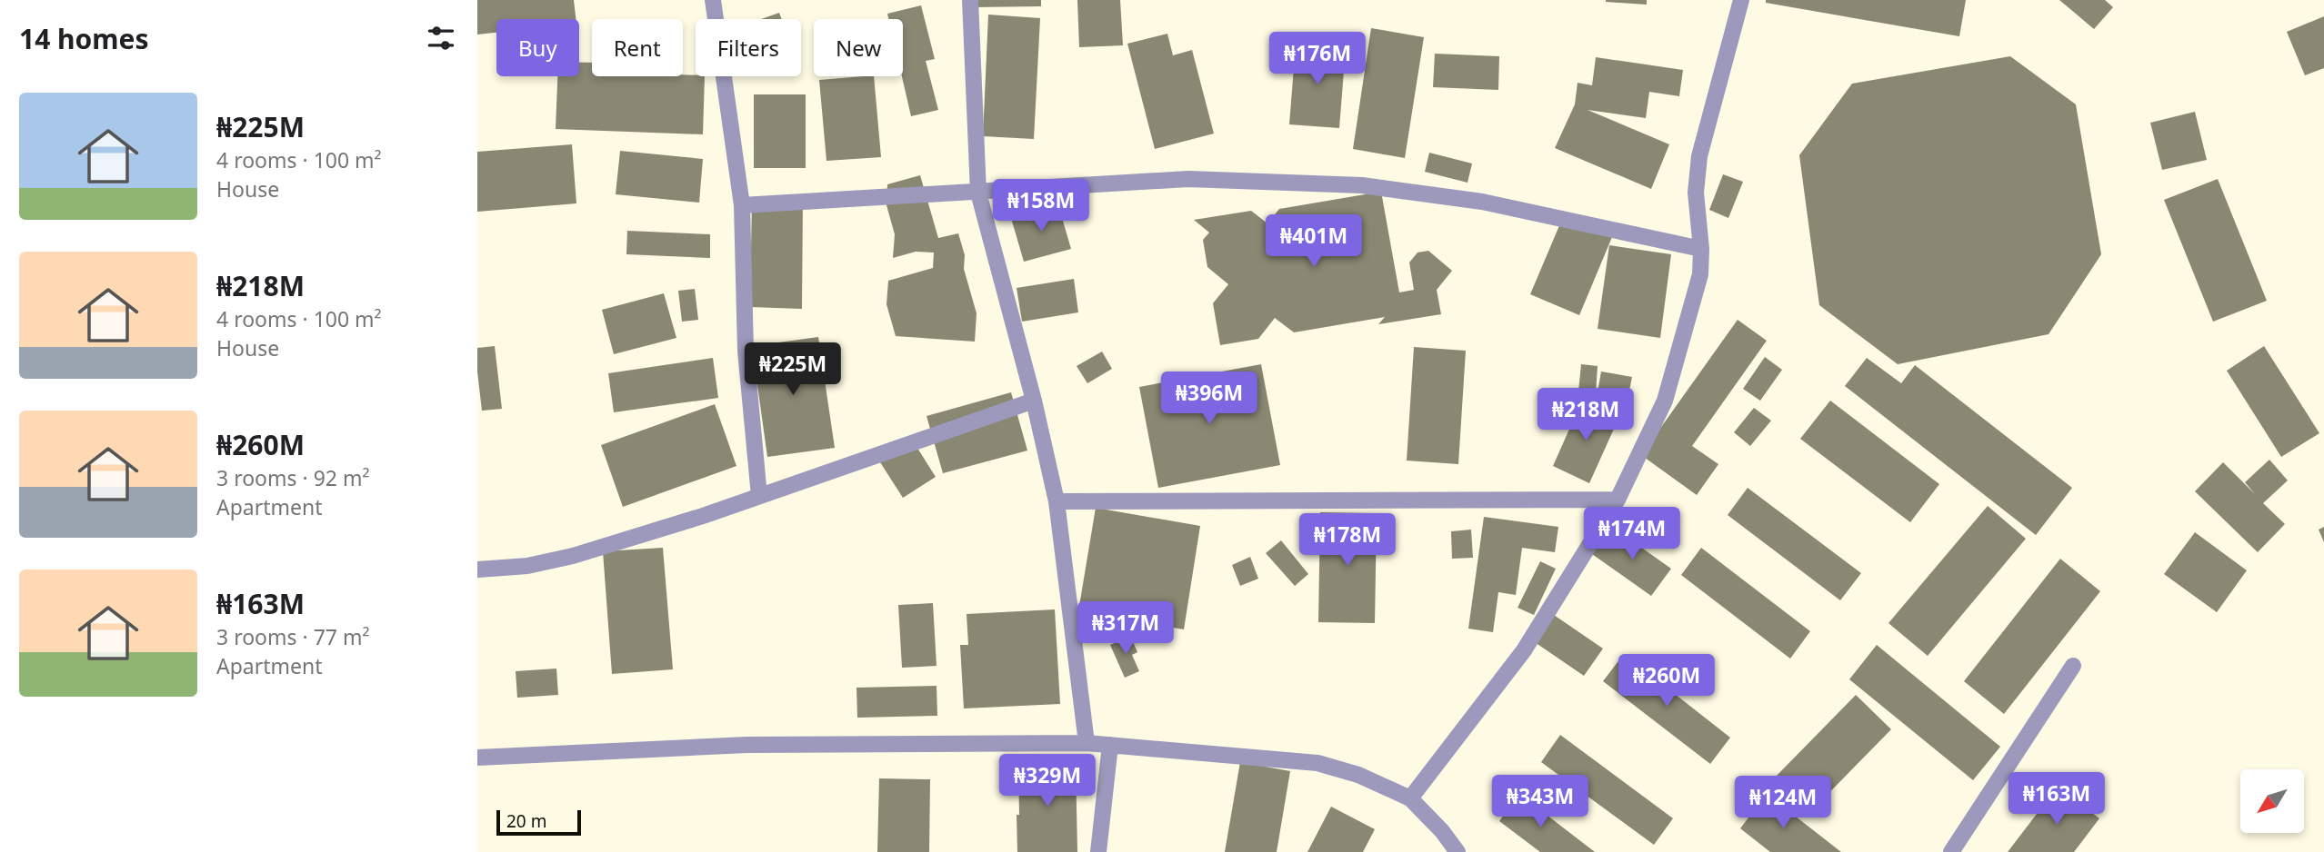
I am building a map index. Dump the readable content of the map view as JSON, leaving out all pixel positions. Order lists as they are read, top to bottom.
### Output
{
  "scale_bar": "20 m",
  "north": "bottom left",
  "page": {
    "heading": "14 homes",
    "chip": [
      "Buy",
      "Rent",
      "Filters",
      "New"
    ],
    "price": [
      "₦176M",
      "₦158M",
      "₦401M",
      "₦225M",
      "₦396M",
      "₦218M",
      "₦174M",
      "₦178M",
      "₦317M",
      "₦260M",
      "₦329M",
      "₦163M",
      "₦343M",
      "₦124M"
    ],
    "list": [
      {
        "name": "₦225M",
        "note": "4 rooms · 100 m² · House"
      },
      {
        "name": "₦218M",
        "note": "4 rooms · 100 m² · House"
      },
      {
        "name": "₦260M",
        "note": "3 rooms · 92 m² · Apartment"
      },
      {
        "name": "₦163M",
        "note": "3 rooms · 77 m² · Apartment"
      }
    ],
    "scale": "20 m"
  }
}
